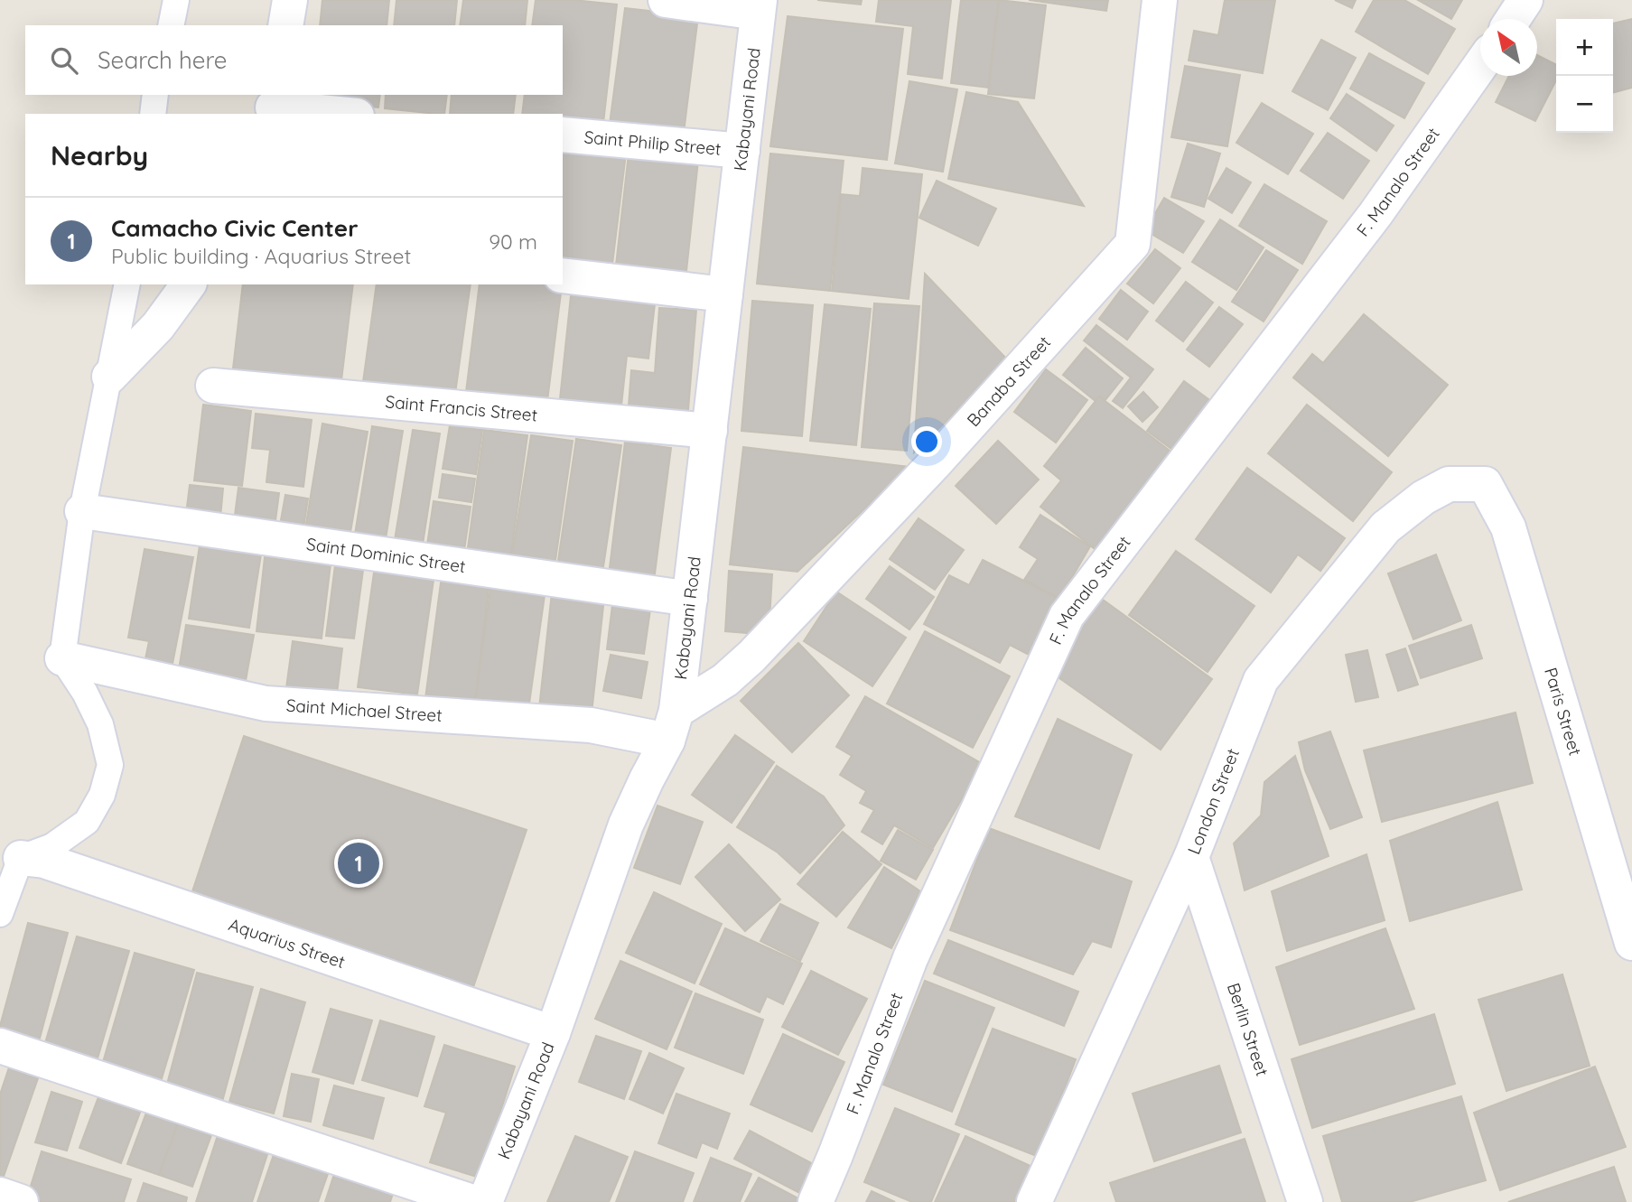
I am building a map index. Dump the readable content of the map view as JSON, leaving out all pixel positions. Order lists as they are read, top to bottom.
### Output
{
  "streets": {
    "street": [
      "Kabayani Road",
      "Saint Philip Street",
      "F. Manalo Street",
      "Banaba Street",
      "Saint Francis Street",
      "Saint Dominic Street",
      "Saint Michael Street",
      "Paris Street",
      "London Street",
      "Aquarius Street",
      "Berlin Street"
    ]
  },
  "crossings": [
    ["Kabayani Road", "Saint Philip Street"],
    ["Kabayani Road", "Banaba Street"],
    ["Kabayani Road", "Saint Francis Street"],
    ["Kabayani Road", "Saint Dominic Street"],
    ["Kabayani Road", "Saint Michael Street"],
    ["Kabayani Road", "Aquarius Street"],
    ["Banaba Street", "Saint Michael Street"],
    ["Paris Street", "London Street"],
    ["London Street", "Berlin Street"]
  ],
  "north": "top left",
  "page": {
    "map_buttons": ["+", "−"],
    "search": "Search here",
    "heading": "Nearby",
    "list": [
      {
        "mark": "1",
        "name": "Camacho Civic Center",
        "note": "Public building · Aquarius Street",
        "value": "90 m"
      }
    ],
    "pins": "1"
  }
}
